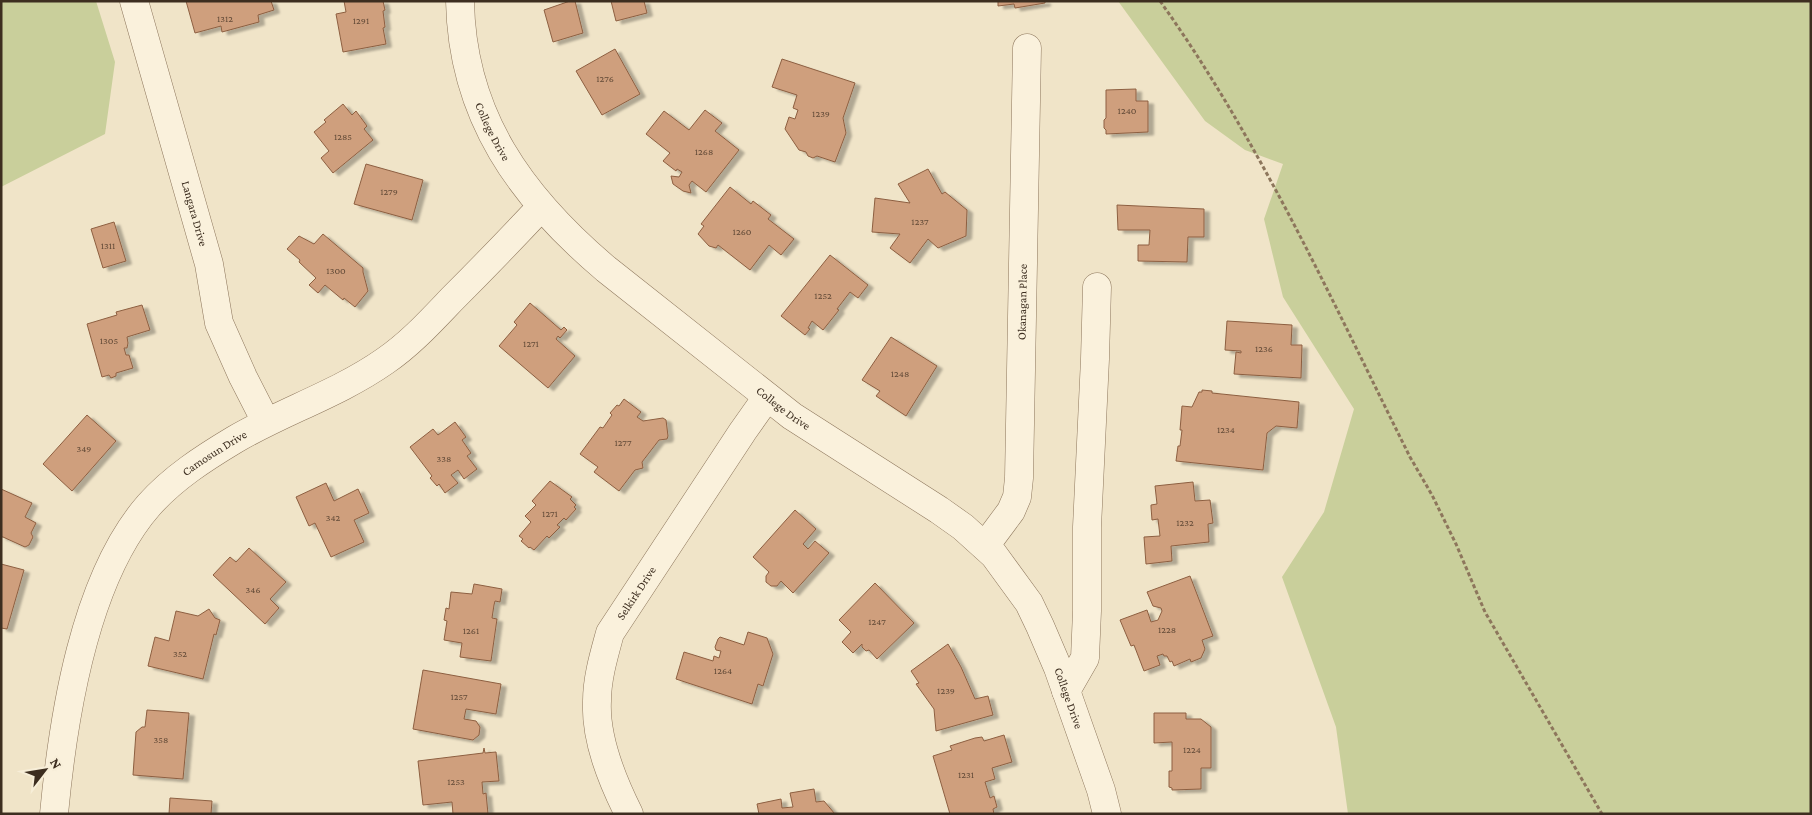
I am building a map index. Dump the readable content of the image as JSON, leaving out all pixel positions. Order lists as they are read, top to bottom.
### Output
{
  "streets": {
    "street": [
      "College Drive",
      "Langara Drive",
      "Okanagan Place",
      "Camosun Drive",
      "Selkirk Drive"
    ]
  },
  "crossings": [
    ["College Drive", "Okanagan Place"],
    ["College Drive", "Camosun Drive"],
    ["College Drive", "Selkirk Drive"],
    ["Langara Drive", "Camosun Drive"]
  ],
  "house_numbers": [
    "1312",
    "1291",
    "1276",
    "1240",
    "1239",
    "1285",
    "1268",
    "1279",
    "1237",
    "1260",
    "1311",
    "1300",
    "1252",
    "1305",
    "1271",
    "1236",
    "1248",
    "1234",
    "1277",
    "349",
    "338",
    "1271",
    "342",
    "1232",
    "346",
    "1247",
    "1228",
    "1261",
    "352",
    "1264",
    "1239",
    "1257",
    "358",
    "1224",
    "1231",
    "1253"
  ],
  "north": "top right"
}
